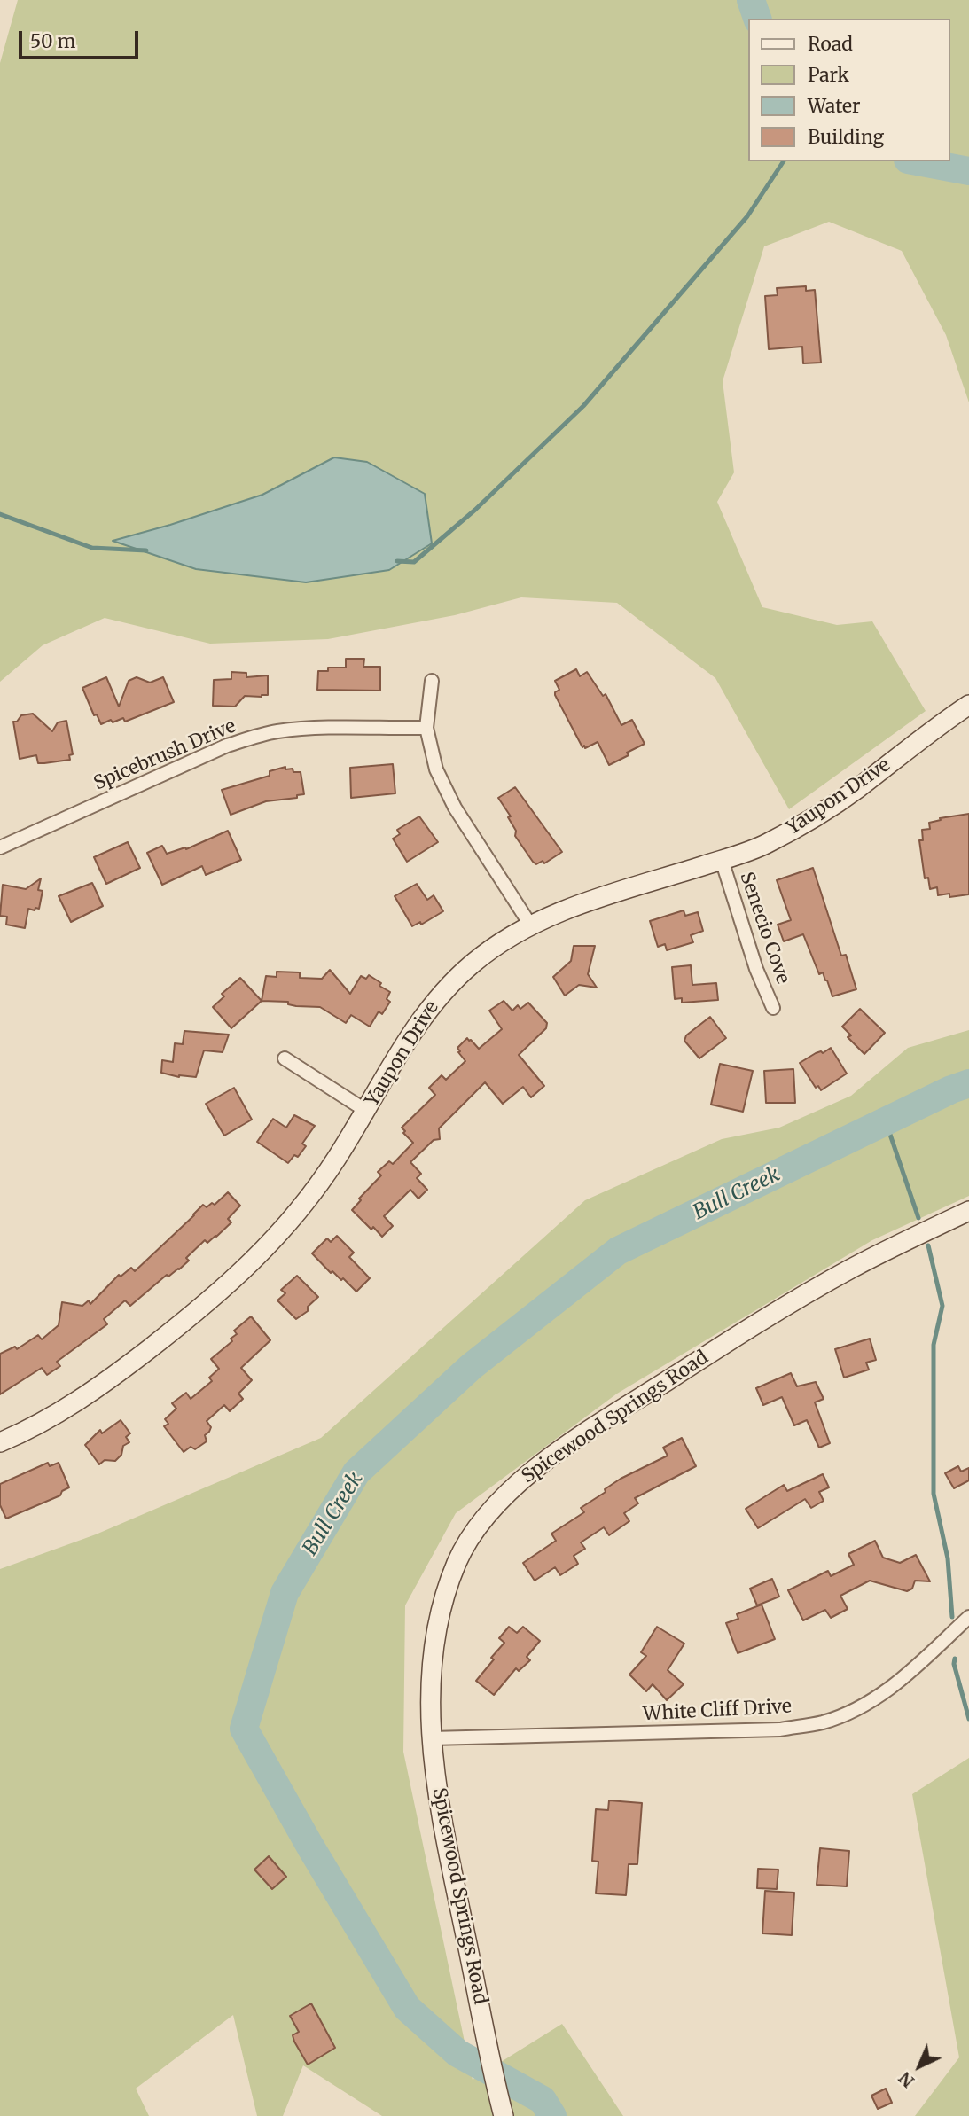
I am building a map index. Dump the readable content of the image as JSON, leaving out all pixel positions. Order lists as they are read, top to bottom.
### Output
{
  "streets": {
    "street": [
      "Spicebrush Drive",
      "Yaupon Drive",
      "Senecio Cove",
      "Spicewood Springs Road",
      "White Cliff Drive"
    ]
  },
  "crossings": [
    ["Yaupon Drive", "Senecio Cove"],
    ["Spicewood Springs Road", "White Cliff Drive"]
  ],
  "water": ["Bull Creek"],
  "legend": [
    "Road",
    "Park",
    "Water",
    "Building"
  ],
  "scale_bar": "50 m",
  "north": "bottom left"
}
